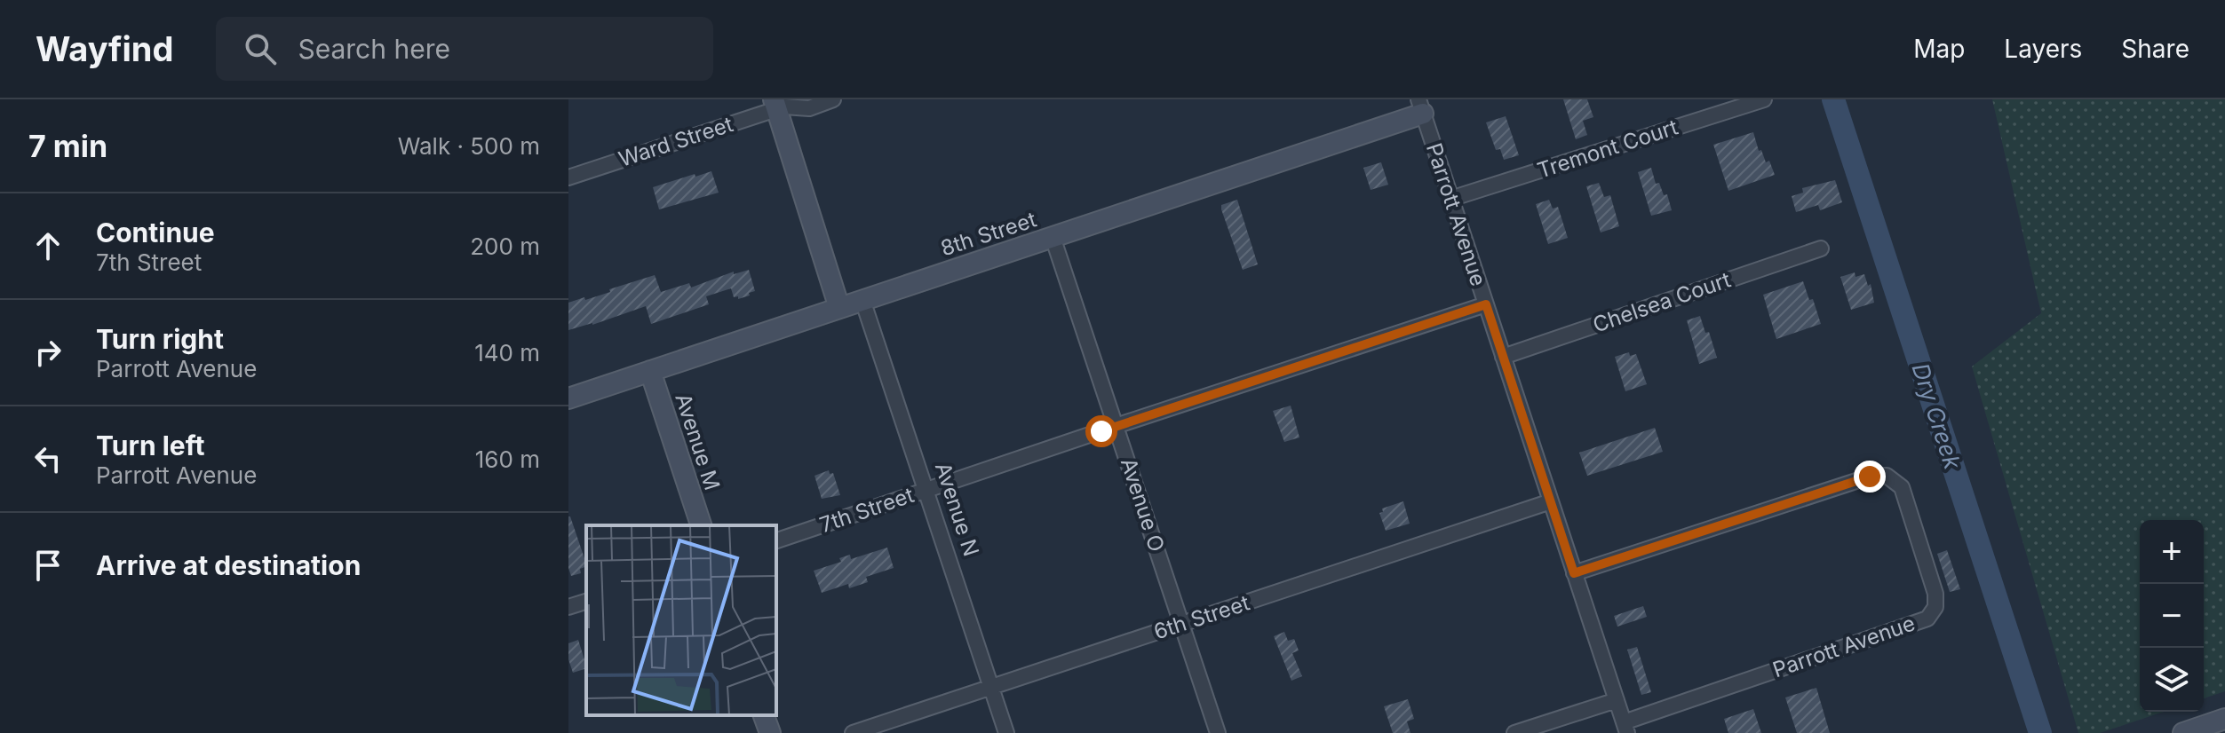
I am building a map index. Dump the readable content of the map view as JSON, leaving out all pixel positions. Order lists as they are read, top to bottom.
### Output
{
  "streets": {
    "street": [
      "Ward Street",
      "Tremont Court",
      "Parrott Avenue",
      "8th Street",
      "Chelsea Court",
      "Avenue M",
      "Avenue O",
      "Avenue N",
      "7th Street",
      "6th Street"
    ]
  },
  "crossings": [
    ["Tremont Court", "Parrott Avenue"],
    ["Parrott Avenue", "8th Street"],
    ["Parrott Avenue", "Chelsea Court"],
    ["Parrott Avenue", "7th Street"],
    ["Parrott Avenue", "6th Street"],
    ["8th Street", "Avenue M"],
    ["8th Street", "Avenue O"],
    ["8th Street", "Avenue N"],
    ["Avenue O", "7th Street"],
    ["Avenue O", "6th Street"],
    ["Avenue N", "7th Street"],
    ["Avenue N", "6th Street"]
  ],
  "water": ["Dry Creek"],
  "page": {
    "header": "Wayfind",
    "search": "Search here",
    "nav": ["Map", "Layers", "Share"],
    "heading": ["7 min", "Walk · 500 m"],
    "list": [
      ["Continue", "7th Street", "200 m"],
      ["Turn right", "Parrott Avenue", "140 m"],
      ["Turn left", "Parrott Avenue", "160 m"],
      "Arrive at destination"
    ],
    "map_buttons": ["+", "−"]
  }
}
